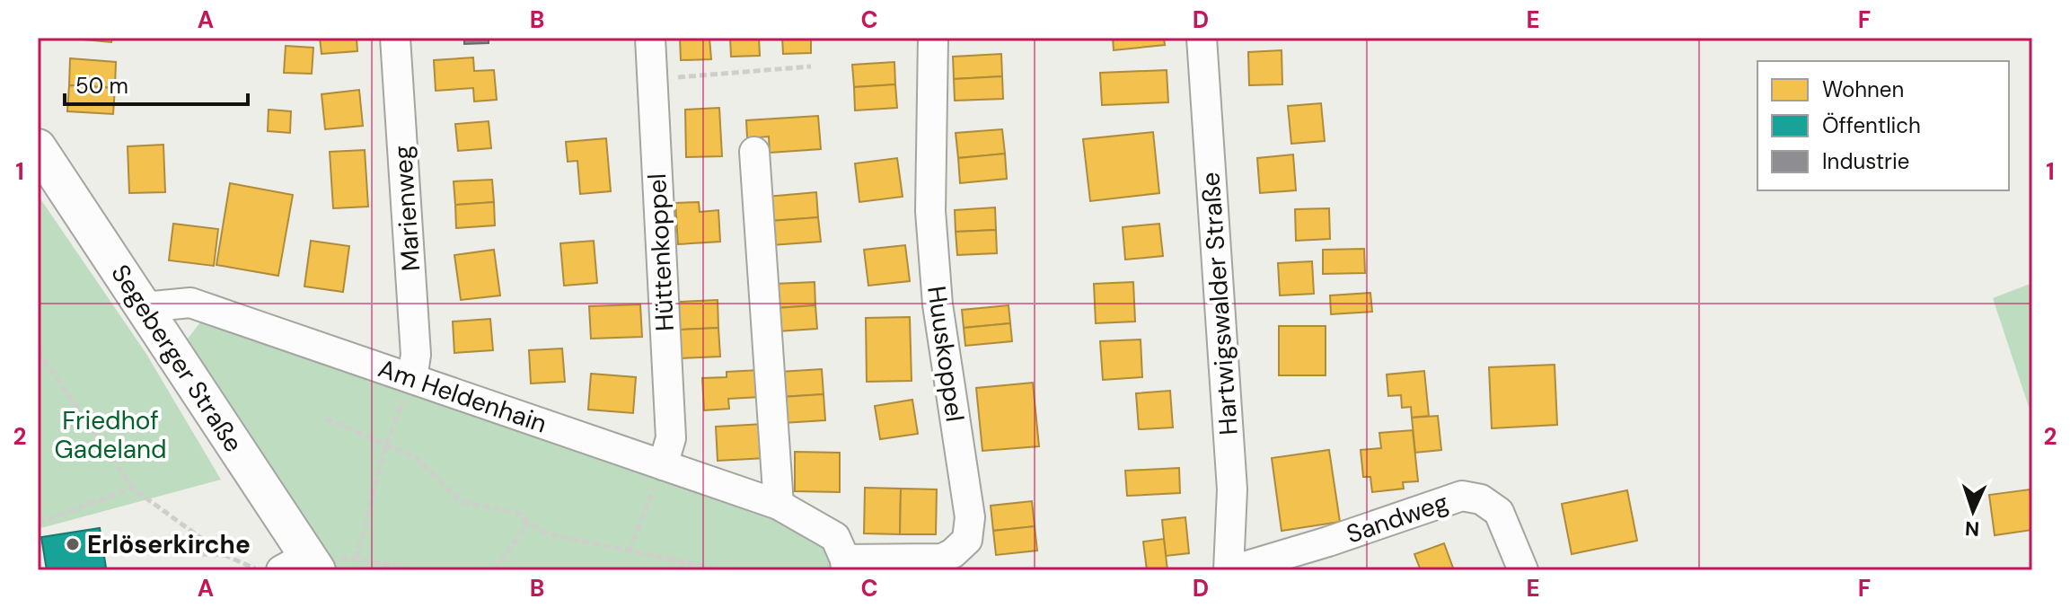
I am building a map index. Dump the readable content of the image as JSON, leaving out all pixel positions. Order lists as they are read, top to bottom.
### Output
{
  "streets": {
    "main road": ["Segeberger Straße"],
    "street": [
      "Marienweg",
      "Hüttenkoppel",
      "Hartwigswalder Straße",
      "Huuskoppel",
      "Am Heldenhain",
      "Sandweg"
    ]
  },
  "crossings": [
    ["Marienweg", "Am Heldenhain"],
    ["Hüttenkoppel", "Am Heldenhain"],
    ["Hartwigswalder Straße", "Sandweg"],
    ["Huuskoppel", "Am Heldenhain"],
    ["Segeberger Straße", "Am Heldenhain"]
  ],
  "parks": ["Friedhof Gadeland"],
  "places": ["Erlöserkirche"],
  "legend": ["Wohnen", "Öffentlich", "Industrie"],
  "scale_bar": "50 m",
  "north": "bottom",
  "grid": {
    "columns": [
      "A",
      "B",
      "C",
      "D",
      "E",
      "F"
    ],
    "rows": ["1", "2"]
  }
}
